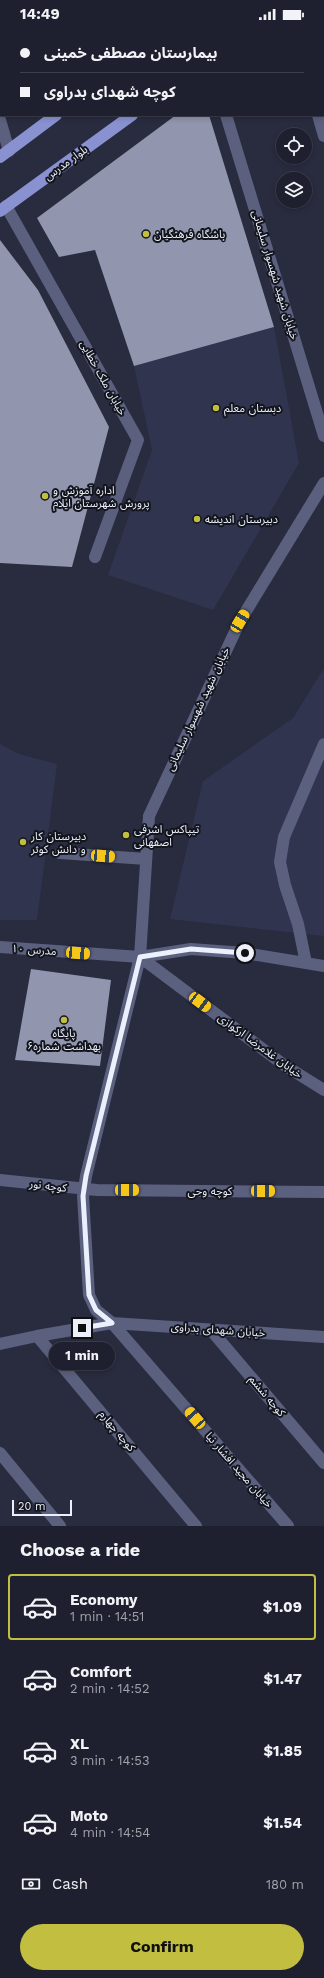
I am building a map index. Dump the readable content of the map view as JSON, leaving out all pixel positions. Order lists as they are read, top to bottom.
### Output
{
  "streets": {
    "main road": ["بلوار مدرس"],
    "street": [
      "خیابان شهید شهسوار سلیمانی",
      "خیابان ملک خطایی",
      "مدرس ۱۰",
      "خیابان غلامرضا ارکوازی",
      "کوچه نور",
      "کوچه وحی",
      "خیابان شهدای بدراوی",
      "کوچه ششم",
      "کوچه چهارم",
      "خیابان مجید افشار نیا"
    ]
  },
  "crossings": [
    ["بلوار مدرس", "خیابان ملک خطایی"],
    ["خیابان شهید شهسوار سلیمانی", "مدرس ۱۰"],
    ["خیابان شهید شهسوار سلیمانی", "خیابان غلامرضا ارکوازی"],
    ["خیابان شهید شهسوار سلیمانی", "کوچه نور"],
    ["خیابان شهید شهسوار سلیمانی", "خیابان مجید افشار نیا"],
    ["مدرس ۱۰", "خیابان غلامرضا ارکوازی"],
    ["کوچه نور", "کوچه وحی"],
    ["کوچه نور", "خیابان مجید افشار نیا"],
    ["خیابان شهدای بدراوی", "کوچه ششم"],
    ["خیابان شهدای بدراوی", "کوچه چهارم"],
    ["خیابان شهدای بدراوی", "خیابان مجید افشار نیا"]
  ],
  "places": [
    "باشگاه فرهنگیان",
    "دبستان معلم",
    "اداره آموزش و پرورش شهرستان ایلام",
    "دبیرستان اندیشه",
    "تیپاکس اشرفی اصفهانی",
    "دبیرستان کار و دانش کوثر",
    "پایگاه بهداشت شماره۶"
  ],
  "scale_bar": "20 m",
  "page": {
    "status": "14:49",
    "banner": ["بیمارستان مصطفی خمینی", "کوچه شهدای بدراوی"],
    "bubble": "1 min",
    "scale": "20 m",
    "heading": "Choose a ride",
    "list": [
      {
        "name": "Economy",
        "note": "1 min · 14:51",
        "value": "$1.09"
      },
      {
        "name": "Comfort",
        "note": "2 min · 14:52",
        "value": "$1.47"
      },
      {
        "name": "XL",
        "note": "3 min · 14:53",
        "value": "$1.85"
      },
      {
        "name": "Moto",
        "note": "4 min · 14:54",
        "value": "$1.54"
      }
    ],
    "pay": ["Cash", "180 m"],
    "buttons": "Confirm"
  }
}
